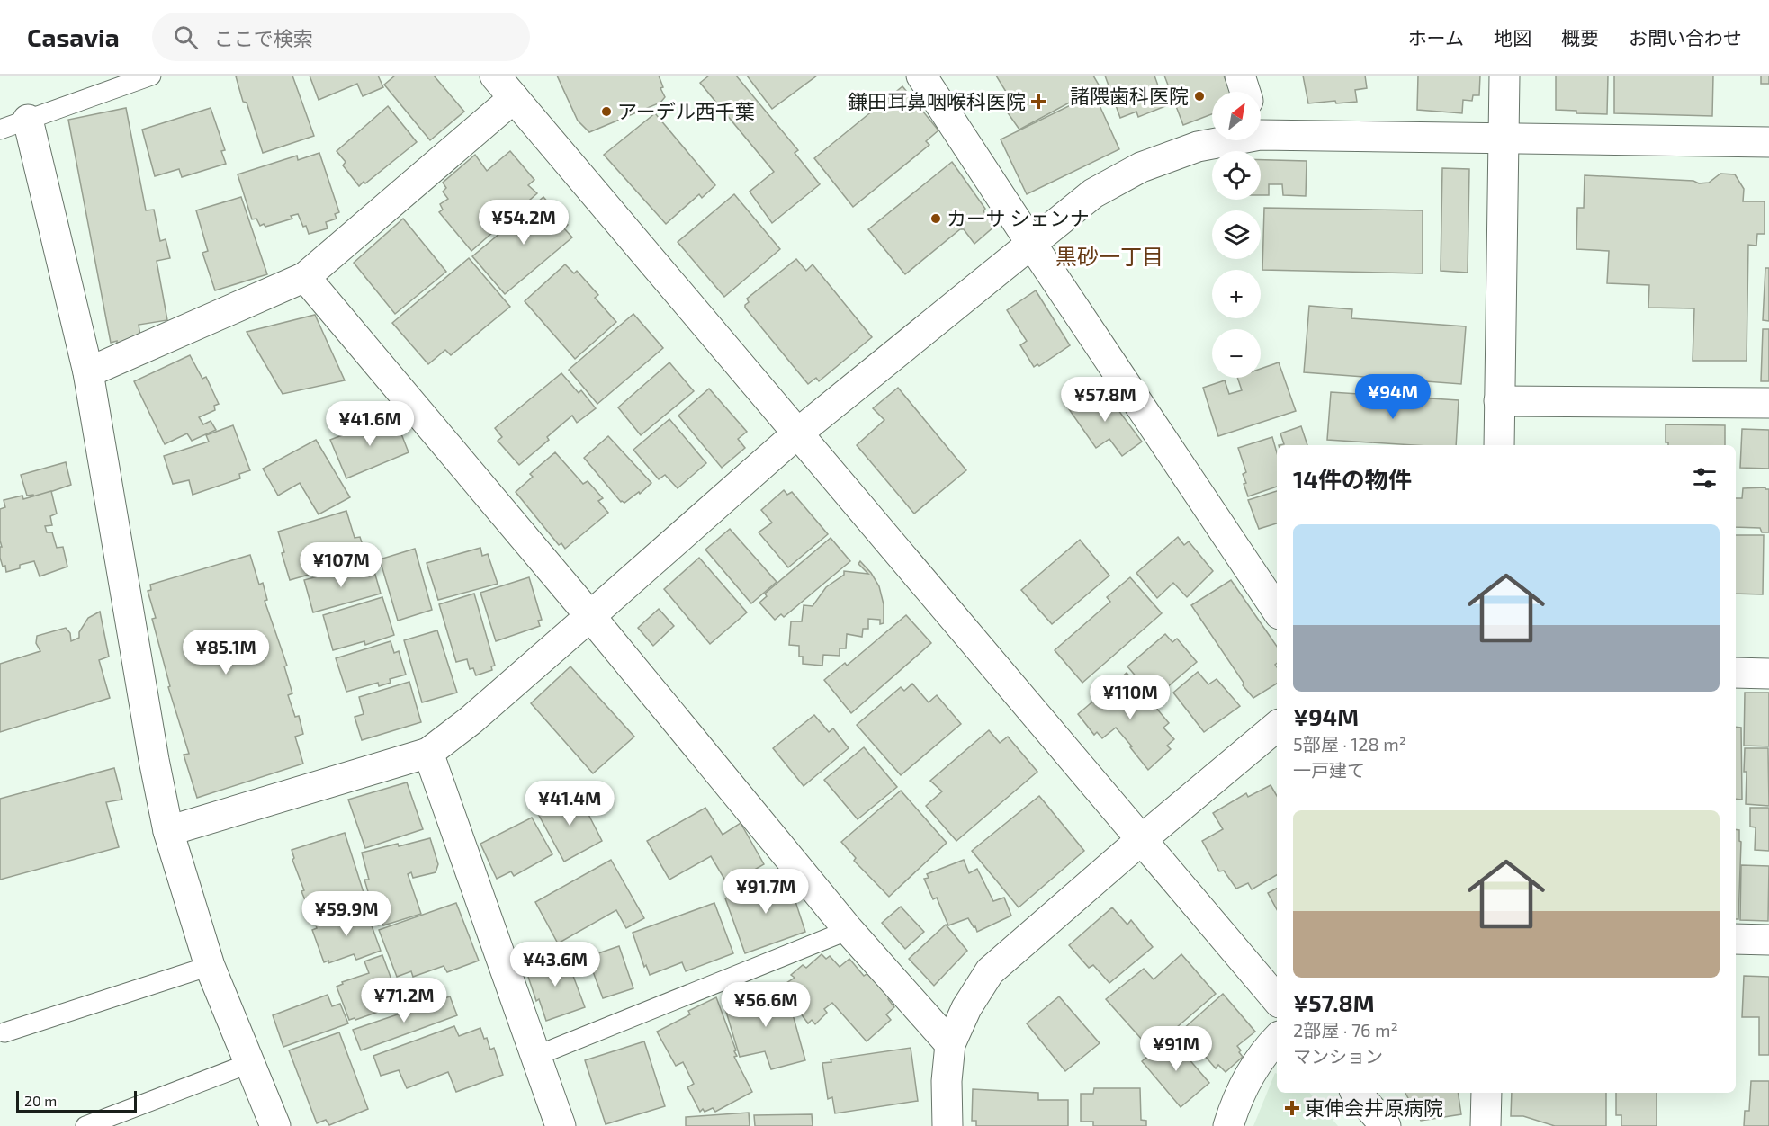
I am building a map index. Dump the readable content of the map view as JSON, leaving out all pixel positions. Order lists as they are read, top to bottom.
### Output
{
  "districts": ["黒砂一丁目"],
  "places": {
    "other": ["諸隈歯科医院", "アーデル西千葉", "カーサ シェンナ"],
    "health": ["鎌田耳鼻咽喉科医院", "東伸会井原病院"]
  },
  "scale_bar": "20 m",
  "north": "top right",
  "page": {
    "header": "Casavia",
    "search": "ここで検索",
    "nav": [
      "ホーム",
      "地図",
      "概要",
      "お問い合わせ"
    ],
    "map_buttons": ["+", "−"],
    "price": [
      "¥54.2M",
      "¥94M",
      "¥57.8M",
      "¥41.6M",
      "¥107M",
      "¥85.1M",
      "¥110M",
      "¥41.4M",
      "¥91.7M",
      "¥59.9M",
      "¥43.6M",
      "¥71.2M",
      "¥56.6M",
      "¥91M"
    ],
    "heading": "14件の物件",
    "list": [
      {
        "name": "¥94M",
        "note": "5部屋 · 128 m² · 一戸建て"
      },
      {
        "name": "¥57.8M",
        "note": "2部屋 · 76 m² · マンション"
      }
    ],
    "scale": "20 m"
  }
}
